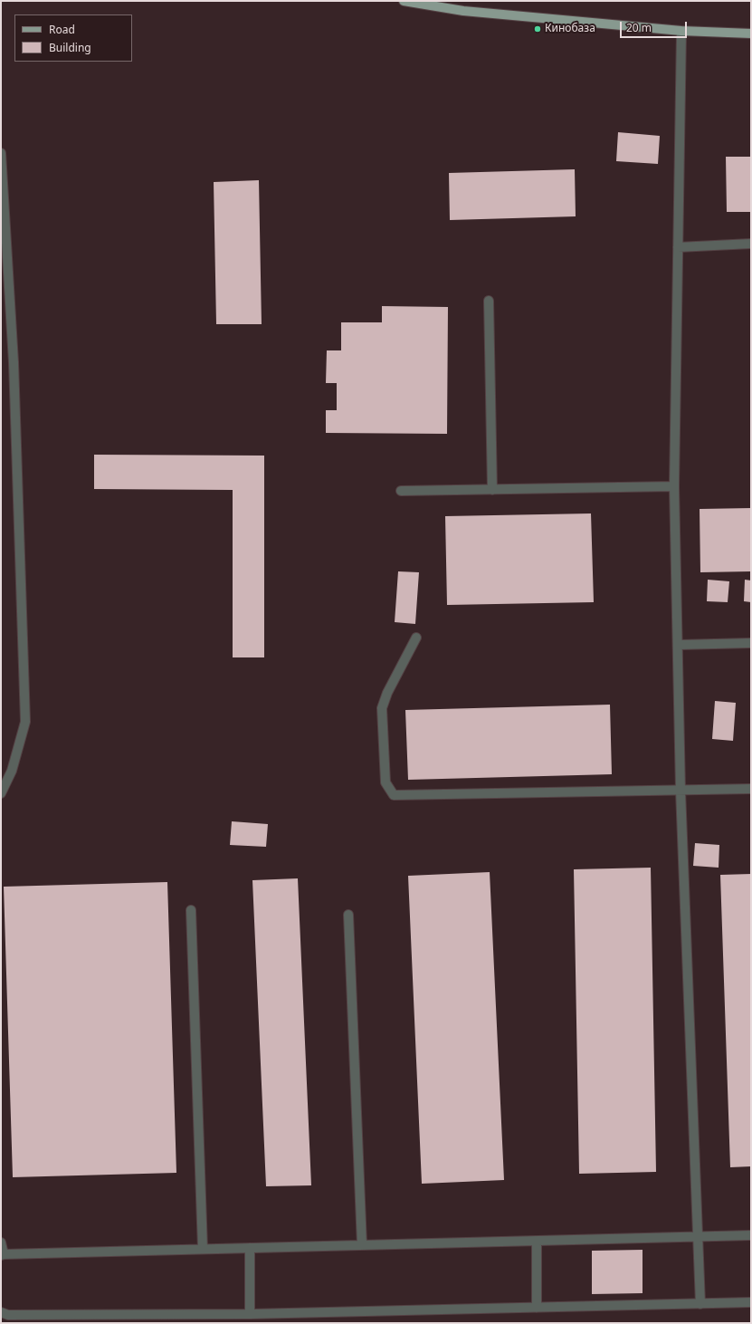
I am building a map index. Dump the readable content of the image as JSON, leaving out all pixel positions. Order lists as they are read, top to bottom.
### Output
{
  "places": ["Кинобаза"],
  "legend": ["Road", "Building"],
  "scale_bar": "20 m"
}
